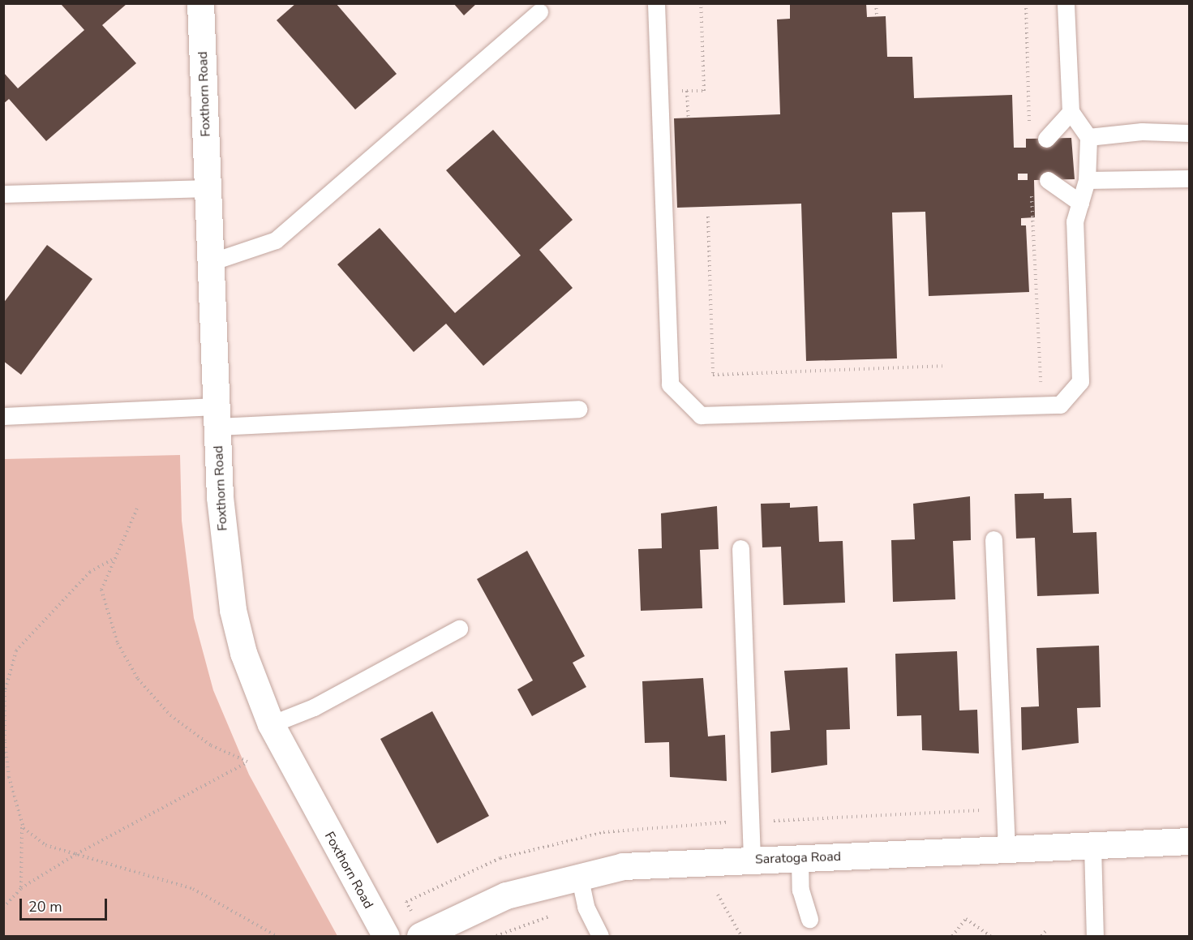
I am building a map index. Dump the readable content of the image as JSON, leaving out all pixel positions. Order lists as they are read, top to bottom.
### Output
{
  "streets": {
    "street": ["Foxthorn Road", "Saratoga Road"]
  },
  "scale_bar": "20 m"
}
